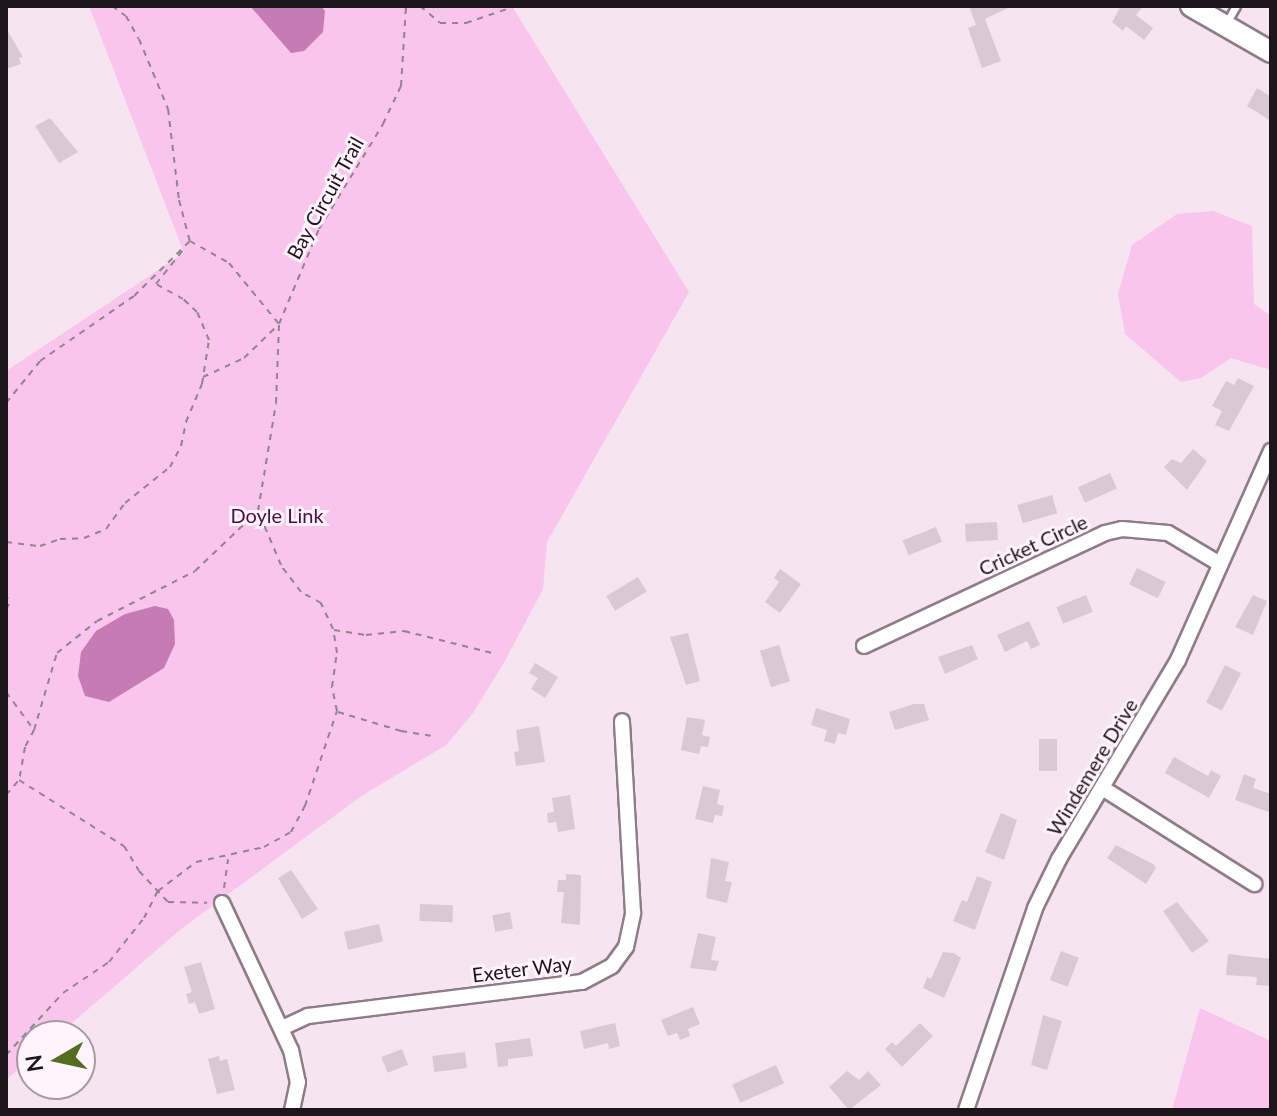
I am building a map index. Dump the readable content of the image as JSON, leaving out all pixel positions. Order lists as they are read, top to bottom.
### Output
{
  "streets": {
    "street": ["Cricket Circle", "Windemere Drive", "Exeter Way"],
    "path": ["Bay Circuit Trail"]
  },
  "crossings": [
    ["Cricket Circle", "Windemere Drive"]
  ],
  "parks": ["Doyle Link"],
  "north": "left"
}
